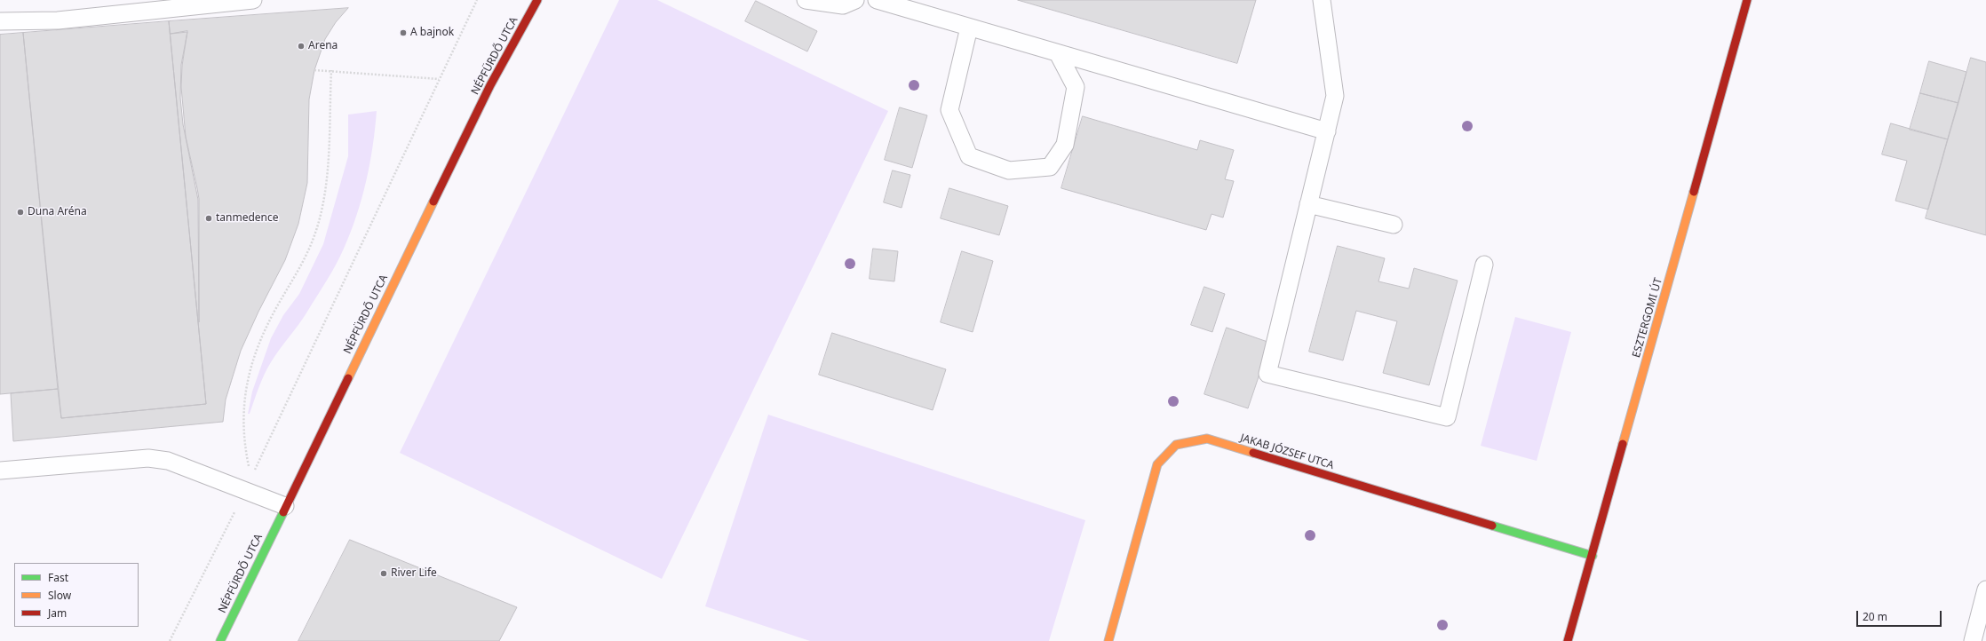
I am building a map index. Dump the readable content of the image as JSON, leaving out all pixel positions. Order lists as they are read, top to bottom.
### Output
{
  "streets": {
    "street": ["NÉPFÜRDŐ UTCA", "ESZTERGOMI ÚT", "JAKAB JÓZSEF UTCA"]
  },
  "crossings": [
    ["ESZTERGOMI ÚT", "JAKAB JÓZSEF UTCA"]
  ],
  "places": [
    "A bajnok",
    "Arena",
    "Duna Aréna",
    "tanmedence",
    "River Life"
  ],
  "legend": ["Fast", "Slow", "Jam"],
  "scale_bar": "20 m"
}
